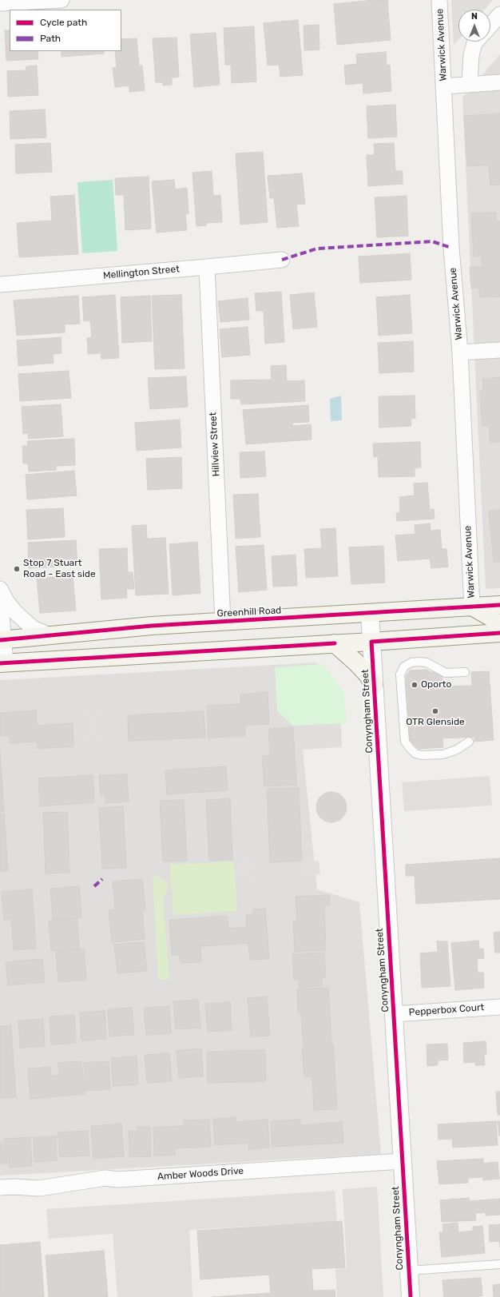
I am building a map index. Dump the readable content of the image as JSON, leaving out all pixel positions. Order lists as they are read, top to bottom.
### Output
{
  "streets": {
    "main road": ["Greenhill Road"],
    "street": [
      "Warwick Avenue",
      "Mellington Street",
      "Hillview Street",
      "Conyngham Street",
      "Pepperbox Court",
      "Amber Woods Drive"
    ]
  },
  "crossings": [
    ["Warwick Avenue", "Greenhill Road"],
    ["Mellington Street", "Hillview Street"],
    ["Hillview Street", "Greenhill Road"],
    ["Greenhill Road", "Conyngham Street"],
    ["Conyngham Street", "Pepperbox Court"],
    ["Conyngham Street", "Amber Woods Drive"]
  ],
  "places": ["Stop 7 Stuart Road - East side", "Oporto", "OTR Glenside"],
  "legend": ["Cycle path", "Path"],
  "north": "top"
}
